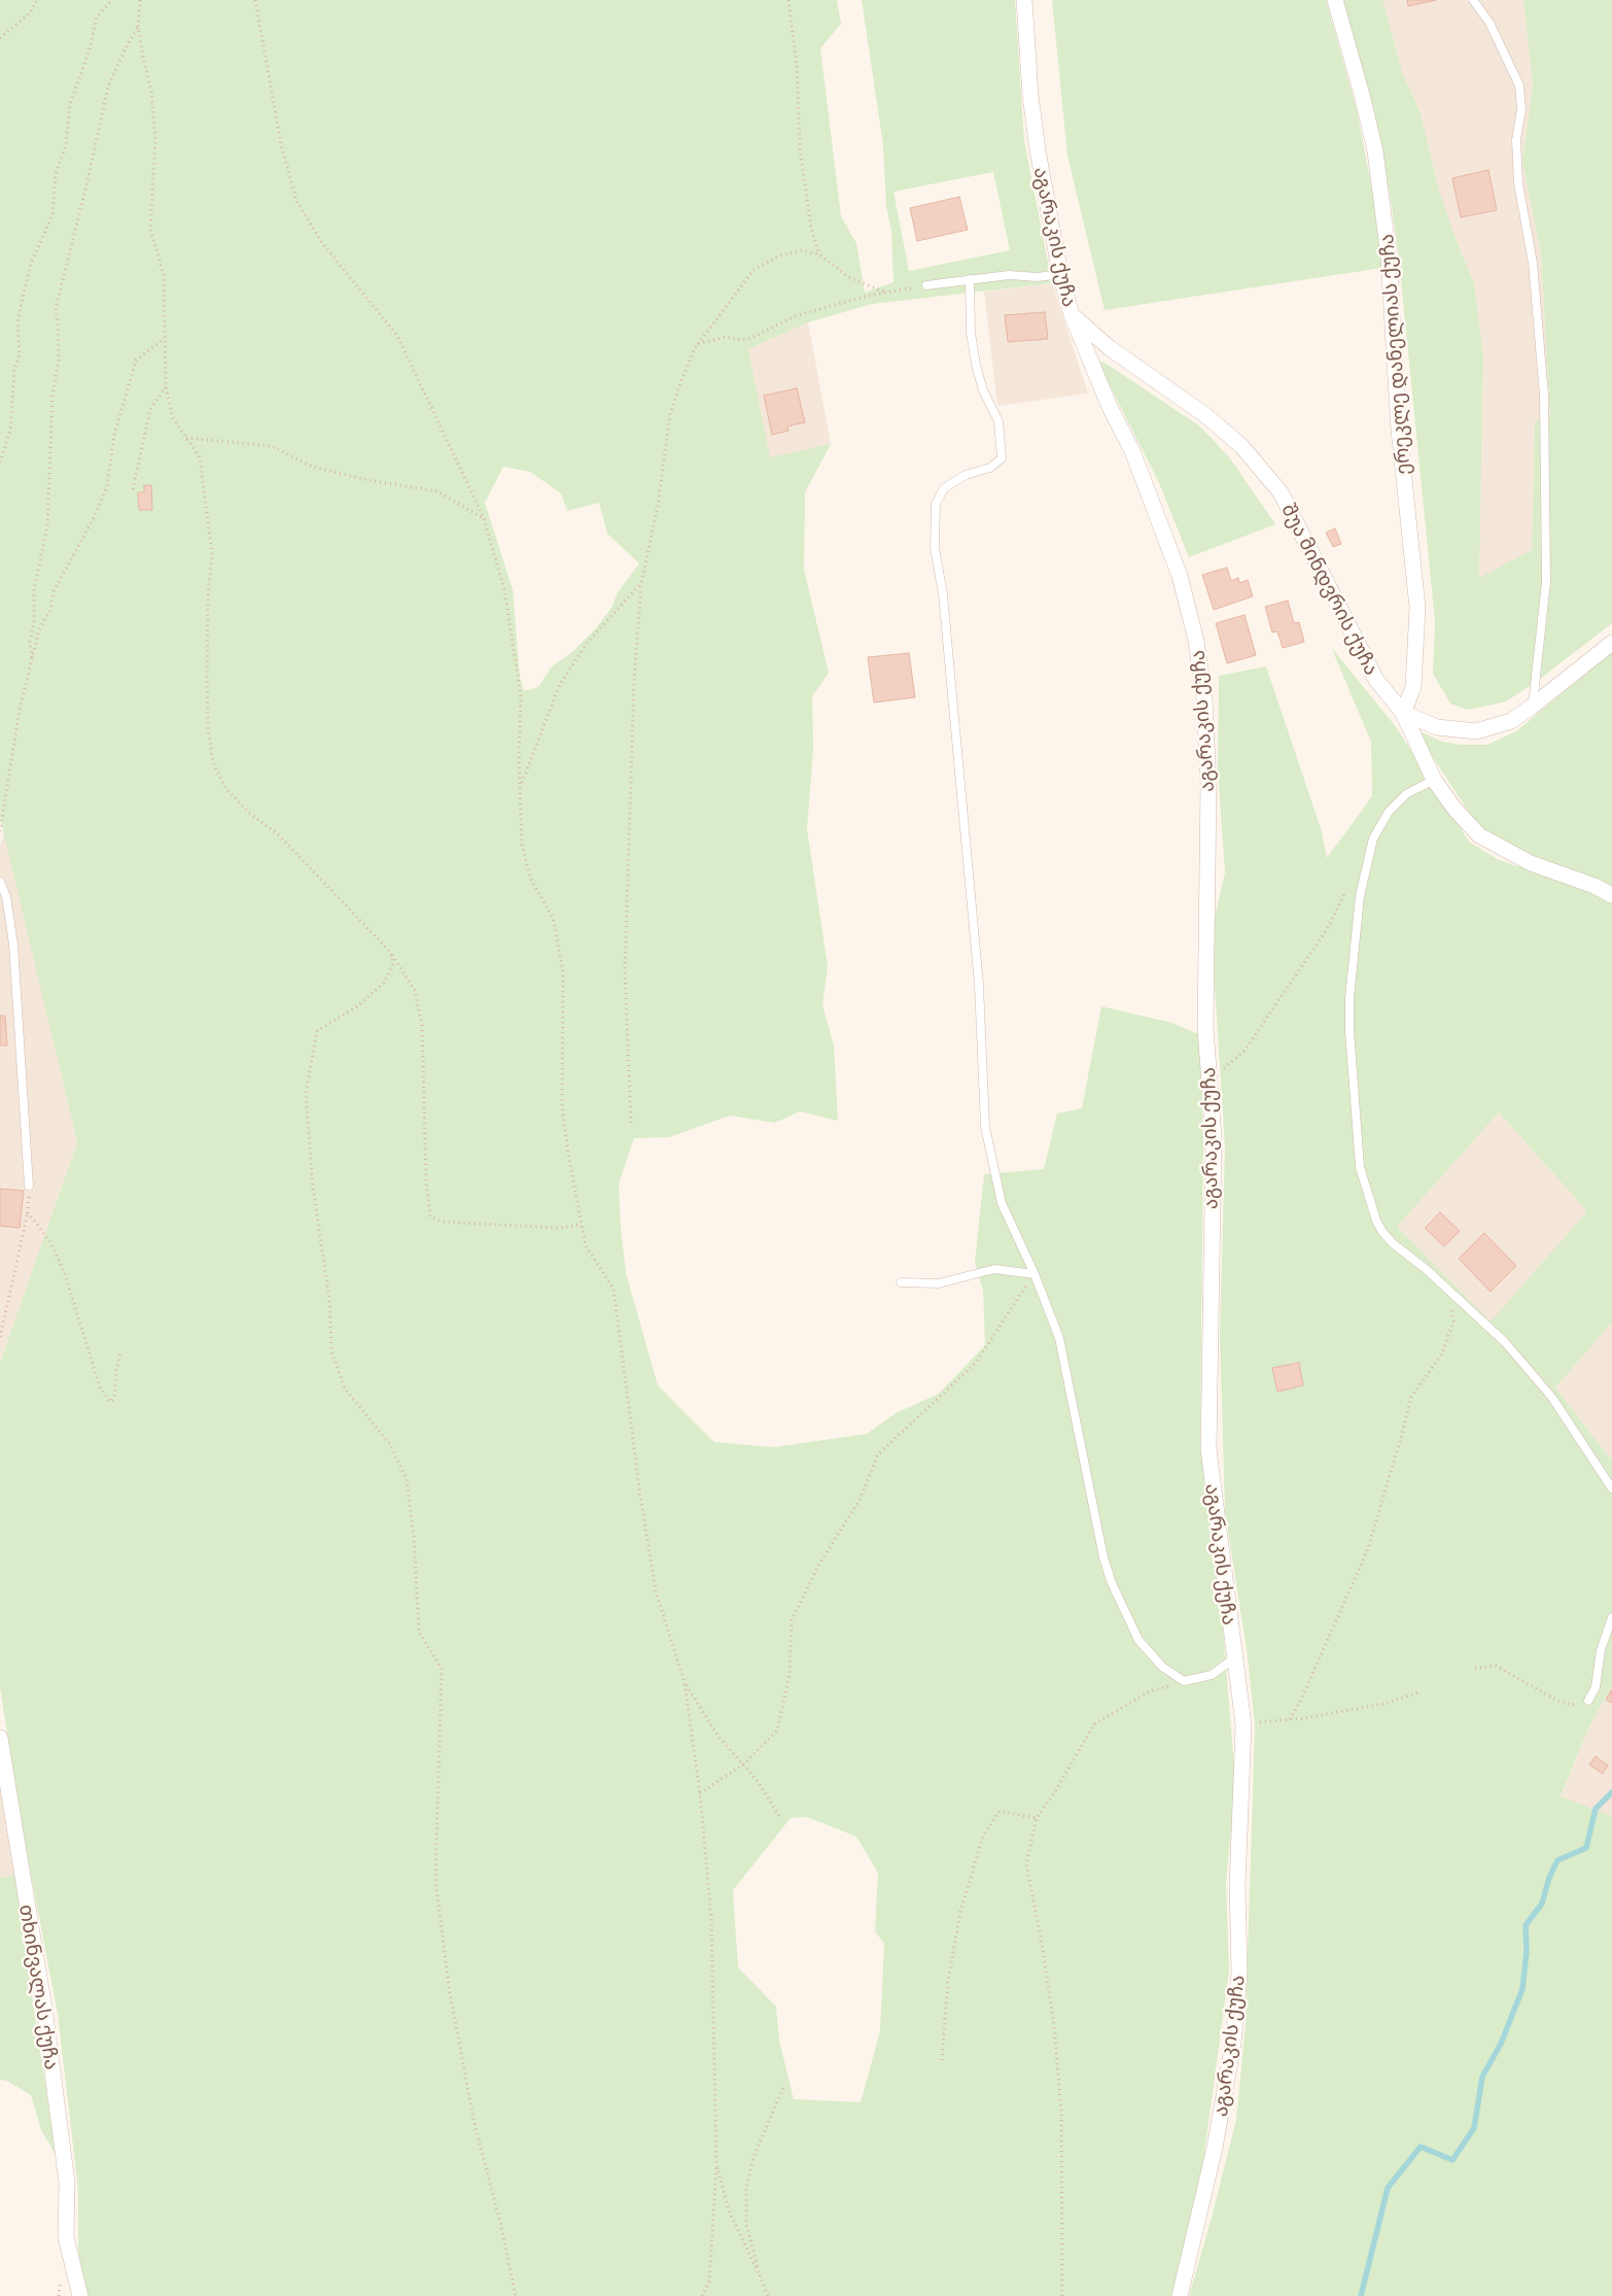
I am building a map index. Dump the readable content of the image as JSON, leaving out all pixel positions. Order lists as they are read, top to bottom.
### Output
{
  "streets": {
    "street": [
      "აგარაკის ქუჩა",
      "ერეკლე დანელიას ქუჩა",
      "შუა მინდვრის ქუჩა",
      "თხინვალას ქუჩა"
    ]
  },
  "crossings": [
    ["აგარაკის ქუჩა", "შუა მინდვრის ქუჩა"],
    ["ერეკლე დანელიას ქუჩა", "შუა მინდვრის ქუჩა"]
  ]
}
